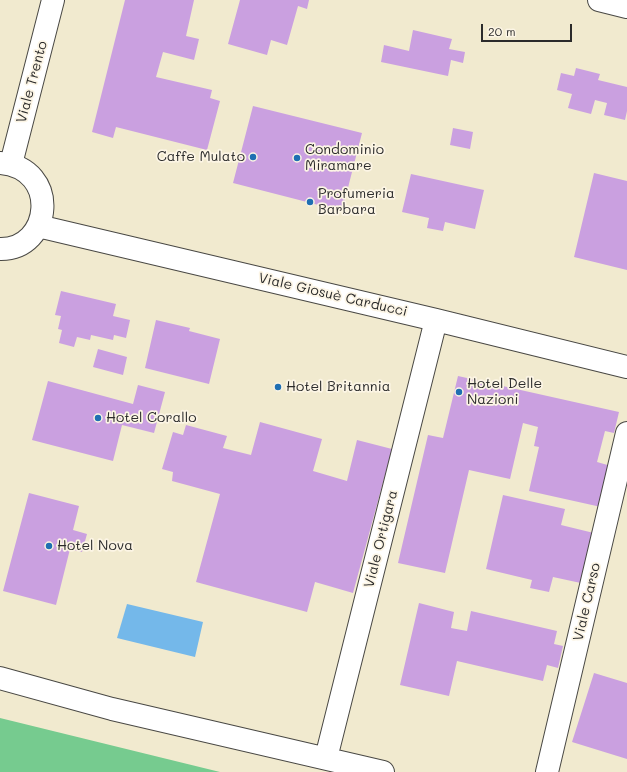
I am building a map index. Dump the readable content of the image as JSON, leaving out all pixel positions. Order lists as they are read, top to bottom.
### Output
{
  "streets": {
    "street": [
      "Viale Trento",
      "Viale Giosuè Carducci",
      "Viale Ortigara",
      "Viale Carso"
    ]
  },
  "crossings": [
    ["Viale Giosuè Carducci", "Viale Ortigara"]
  ],
  "places": [
    "Caffe Mulato",
    "Condominio Miramare",
    "Profumeria Barbara",
    "Hotel Britannia",
    "Hotel Delle Nazioni",
    "Hotel Corallo",
    "Hotel Nova"
  ],
  "scale_bar": "20 m"
}
